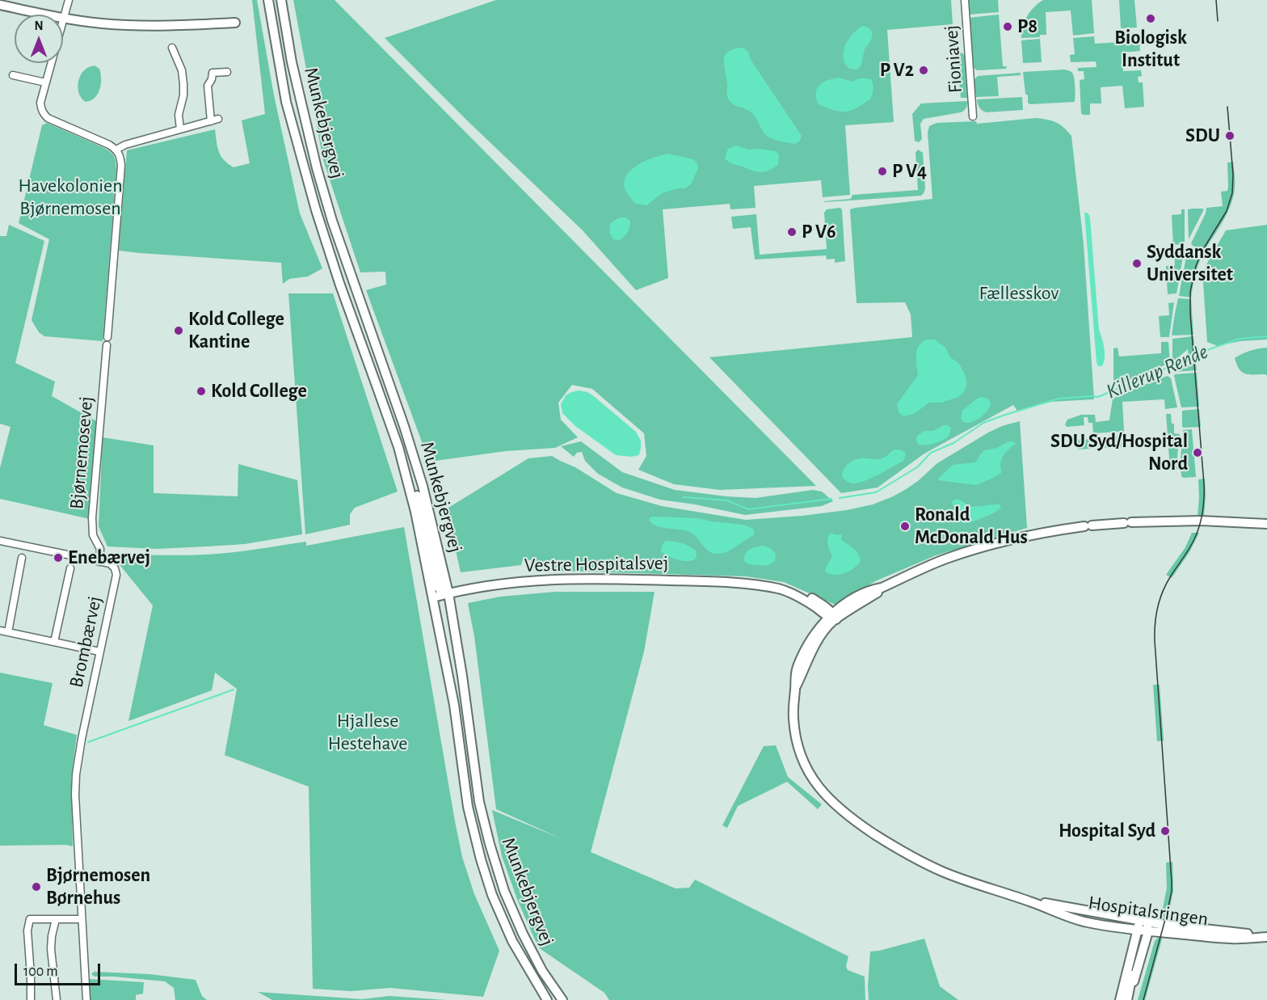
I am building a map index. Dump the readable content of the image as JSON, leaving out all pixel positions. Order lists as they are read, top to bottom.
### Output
{
  "streets": {
    "street": [
      "Fioniavej",
      "Munkebjergvej",
      "Bjørnemosevej",
      "Vestre Hospitalsvej",
      "Brombærvej",
      "Hospitalsringen"
    ]
  },
  "crossings": [
    ["Munkebjergvej", "Vestre Hospitalsvej"],
    ["Bjørnemosevej", "Brombærvej"],
    ["Vestre Hospitalsvej", "Hospitalsringen"]
  ],
  "water": ["Killerup Rende"],
  "parks": ["Havekolonien Bjørnemosen", "Fællesskov", "Hjallese Hestehave"],
  "places": [
    "Biologisk Institut",
    "P8",
    "P V2",
    "SDU",
    "P V4",
    "P V6",
    "Syddansk Universitet",
    "Kold College Kantine",
    "Kold College",
    "SDU Syd/Hospital Nord",
    "Ronald McDonald Hus",
    "Enebærvej",
    "Hospital Syd",
    "Bjørnemosen Børnehus"
  ],
  "scale_bar": "100 m",
  "north": "top"
}
